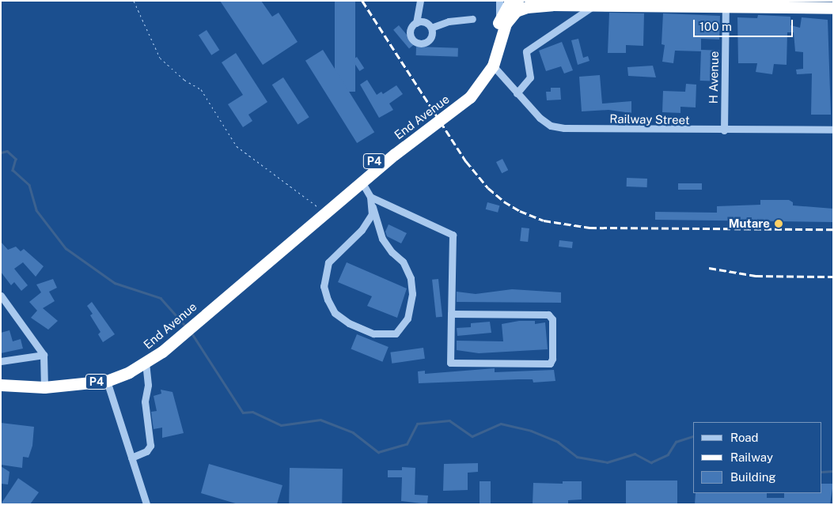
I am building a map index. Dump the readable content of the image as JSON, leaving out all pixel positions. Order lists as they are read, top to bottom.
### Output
{
  "streets": {
    "highway": ["End Avenue", "P4"],
    "street": ["H Avenue", "Railway Street"]
  },
  "crossings": [
    ["H Avenue", "Railway Street"],
    ["End Avenue", "Railway Street"]
  ],
  "places": ["Mutare"],
  "legend": ["Road", "Railway", "Building"],
  "scale_bar": "100 m"
}
